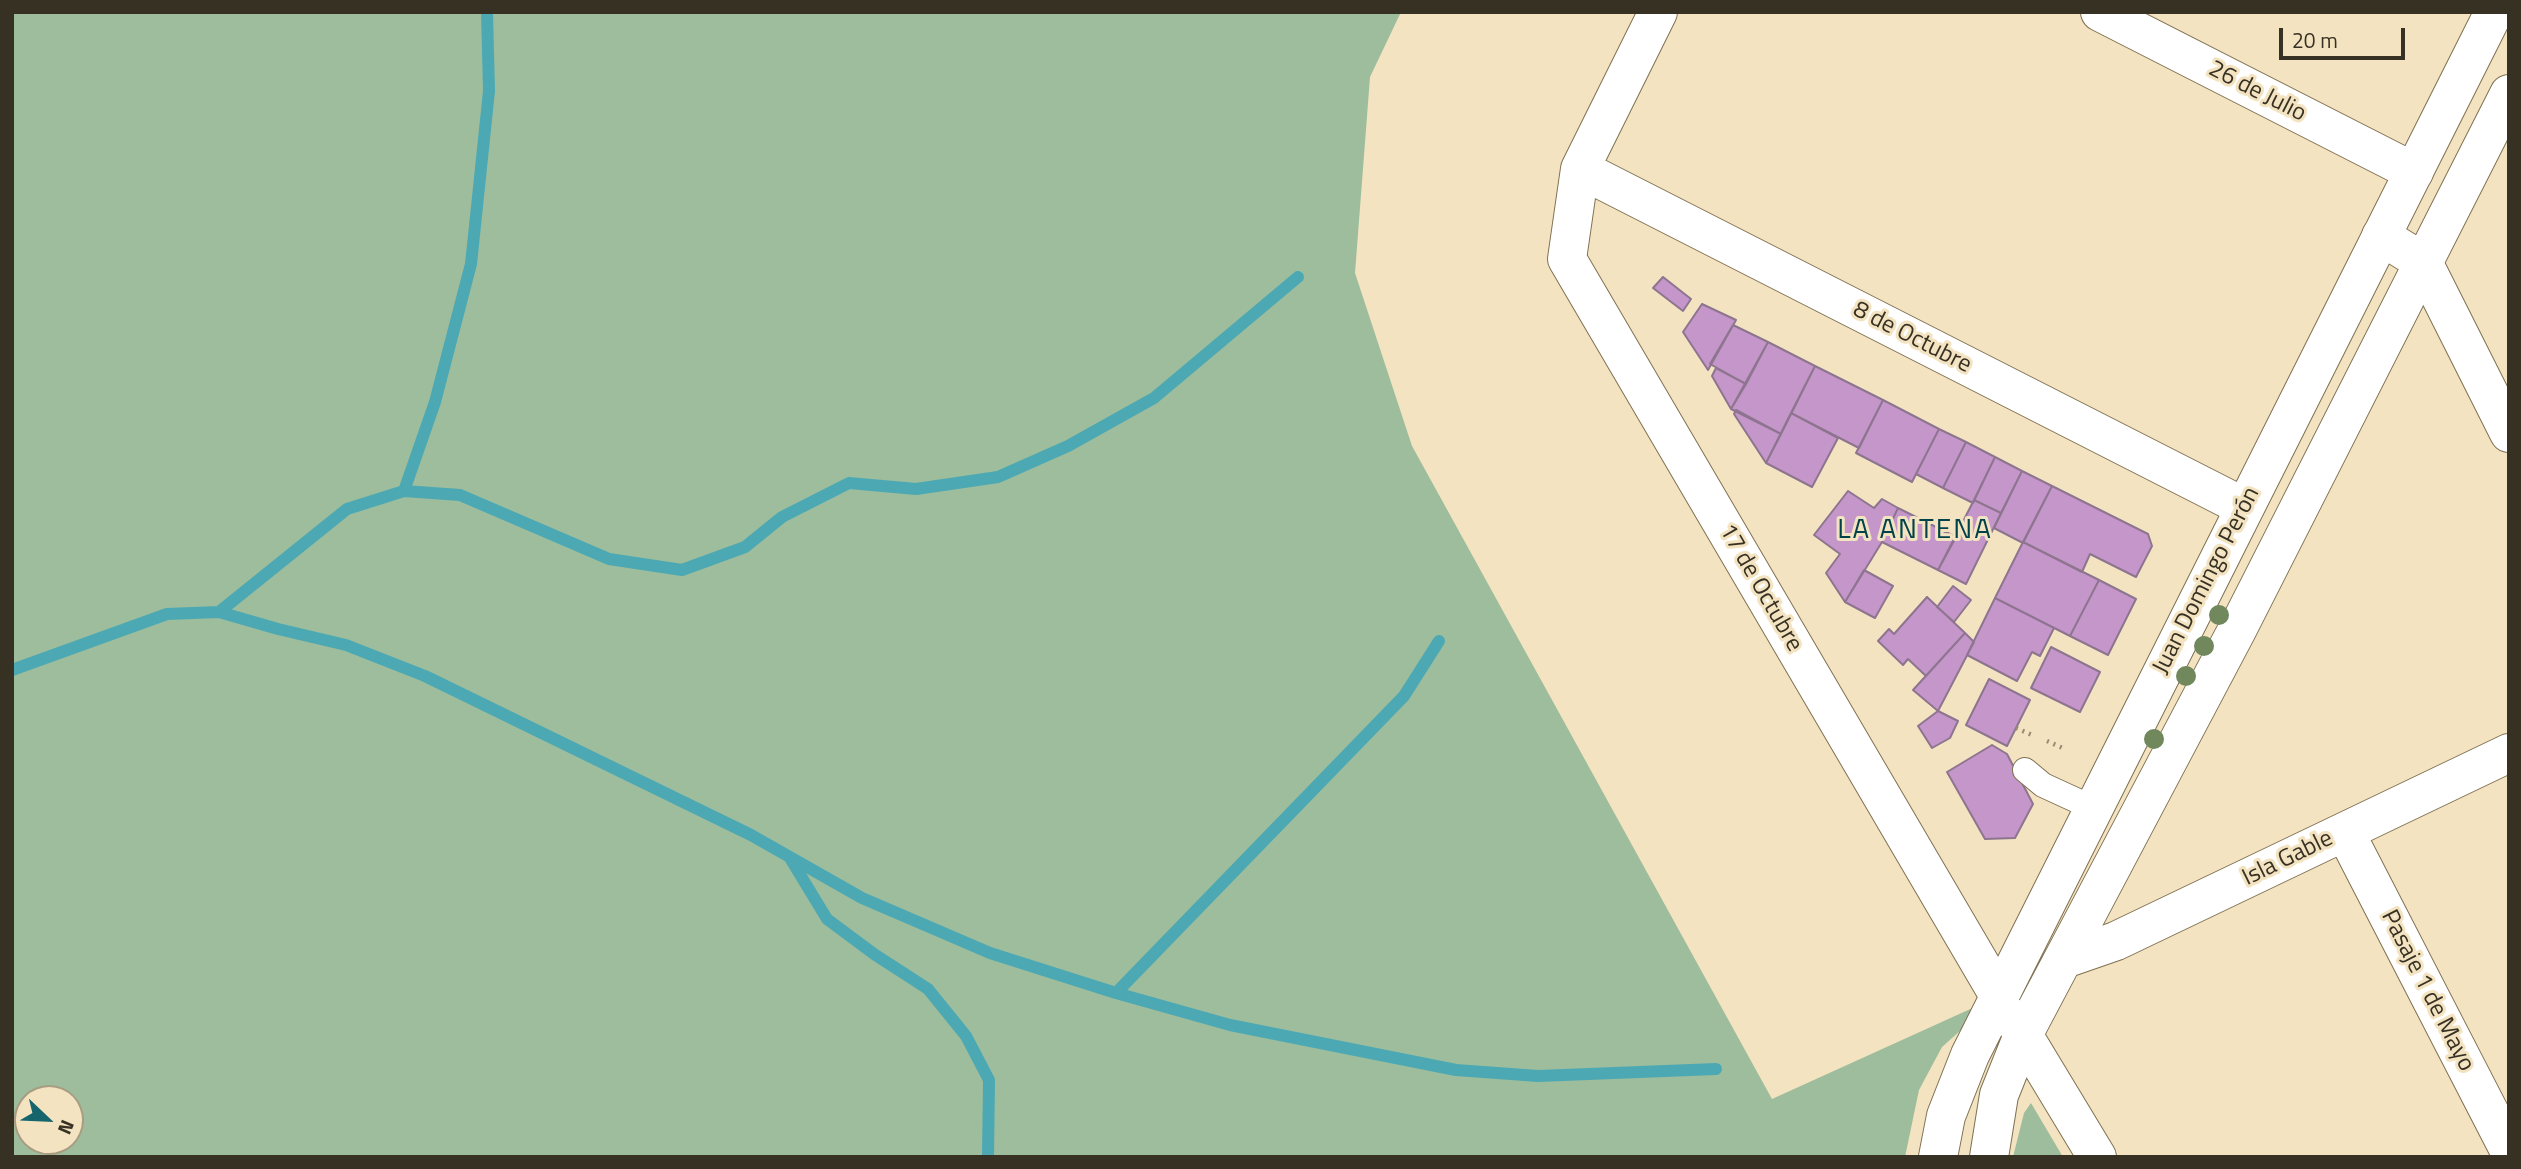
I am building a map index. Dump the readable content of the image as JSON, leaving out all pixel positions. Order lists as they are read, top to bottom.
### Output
{
  "streets": {
    "street": [
      "26 de Julio",
      "8 de Octubre",
      "Juan Domingo Perón",
      "17 de Octubre",
      "Isla Gable",
      "Pasaje 1 de Mayo"
    ]
  },
  "crossings": [
    ["26 de Julio", "Juan Domingo Perón"],
    ["8 de Octubre", "Juan Domingo Perón"],
    ["8 de Octubre", "17 de Octubre"],
    ["Juan Domingo Perón", "17 de Octubre"],
    ["Juan Domingo Perón", "Isla Gable"],
    ["Isla Gable", "Pasaje 1 de Mayo"]
  ],
  "districts": ["LA ANTENA"],
  "scale_bar": "20 m",
  "north": "bottom right"
}
